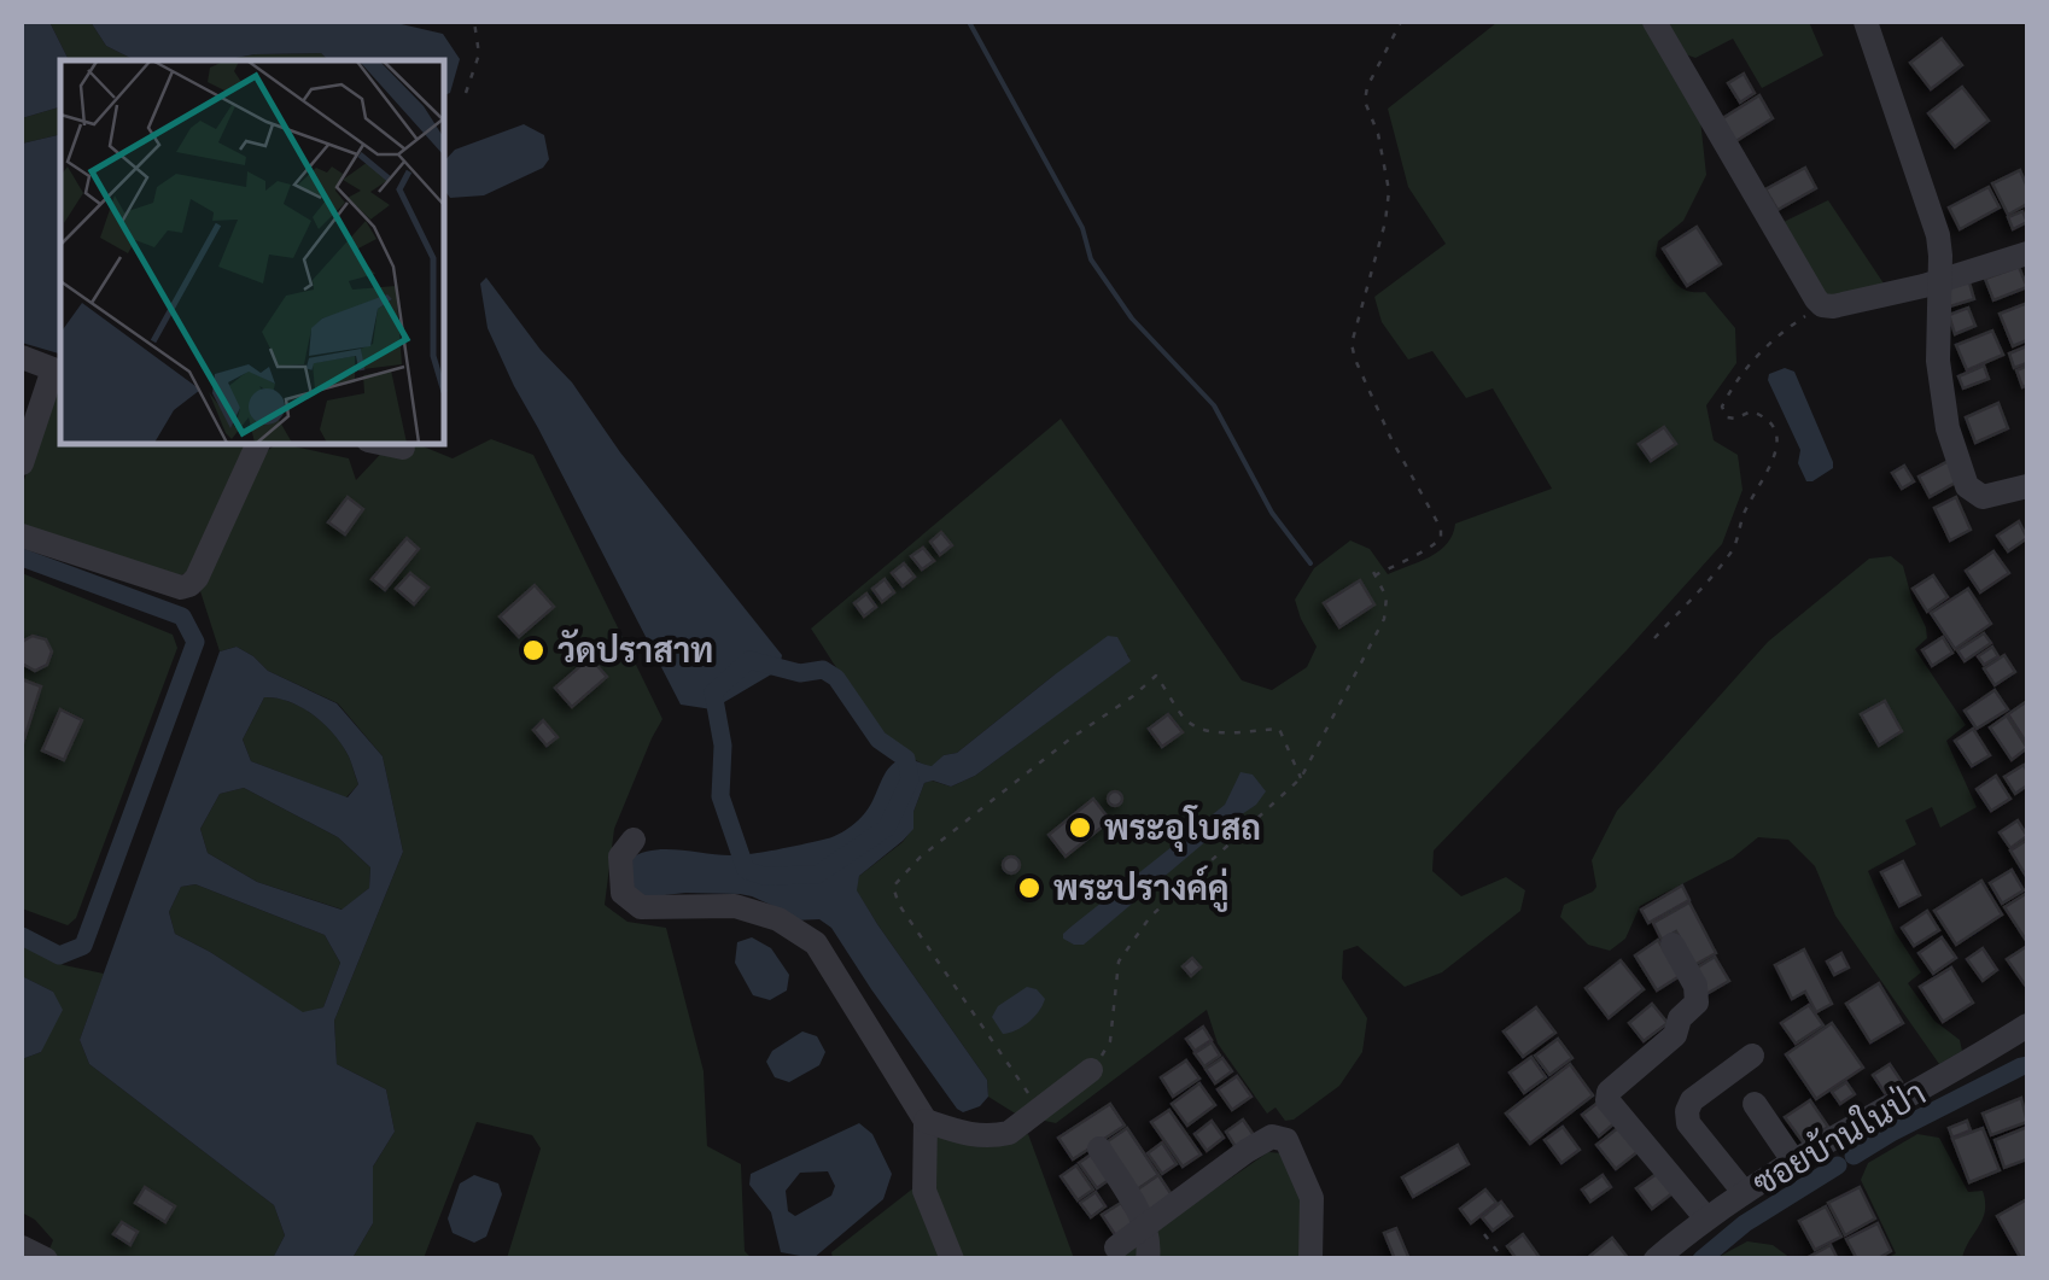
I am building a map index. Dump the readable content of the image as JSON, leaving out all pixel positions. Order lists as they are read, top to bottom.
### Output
{
  "streets": {
    "street": ["ซอยบ้านในป่า"]
  },
  "places": ["วัดปราสาท", "พระอุโบสถ", "พระปรางค์คู่"]
}
